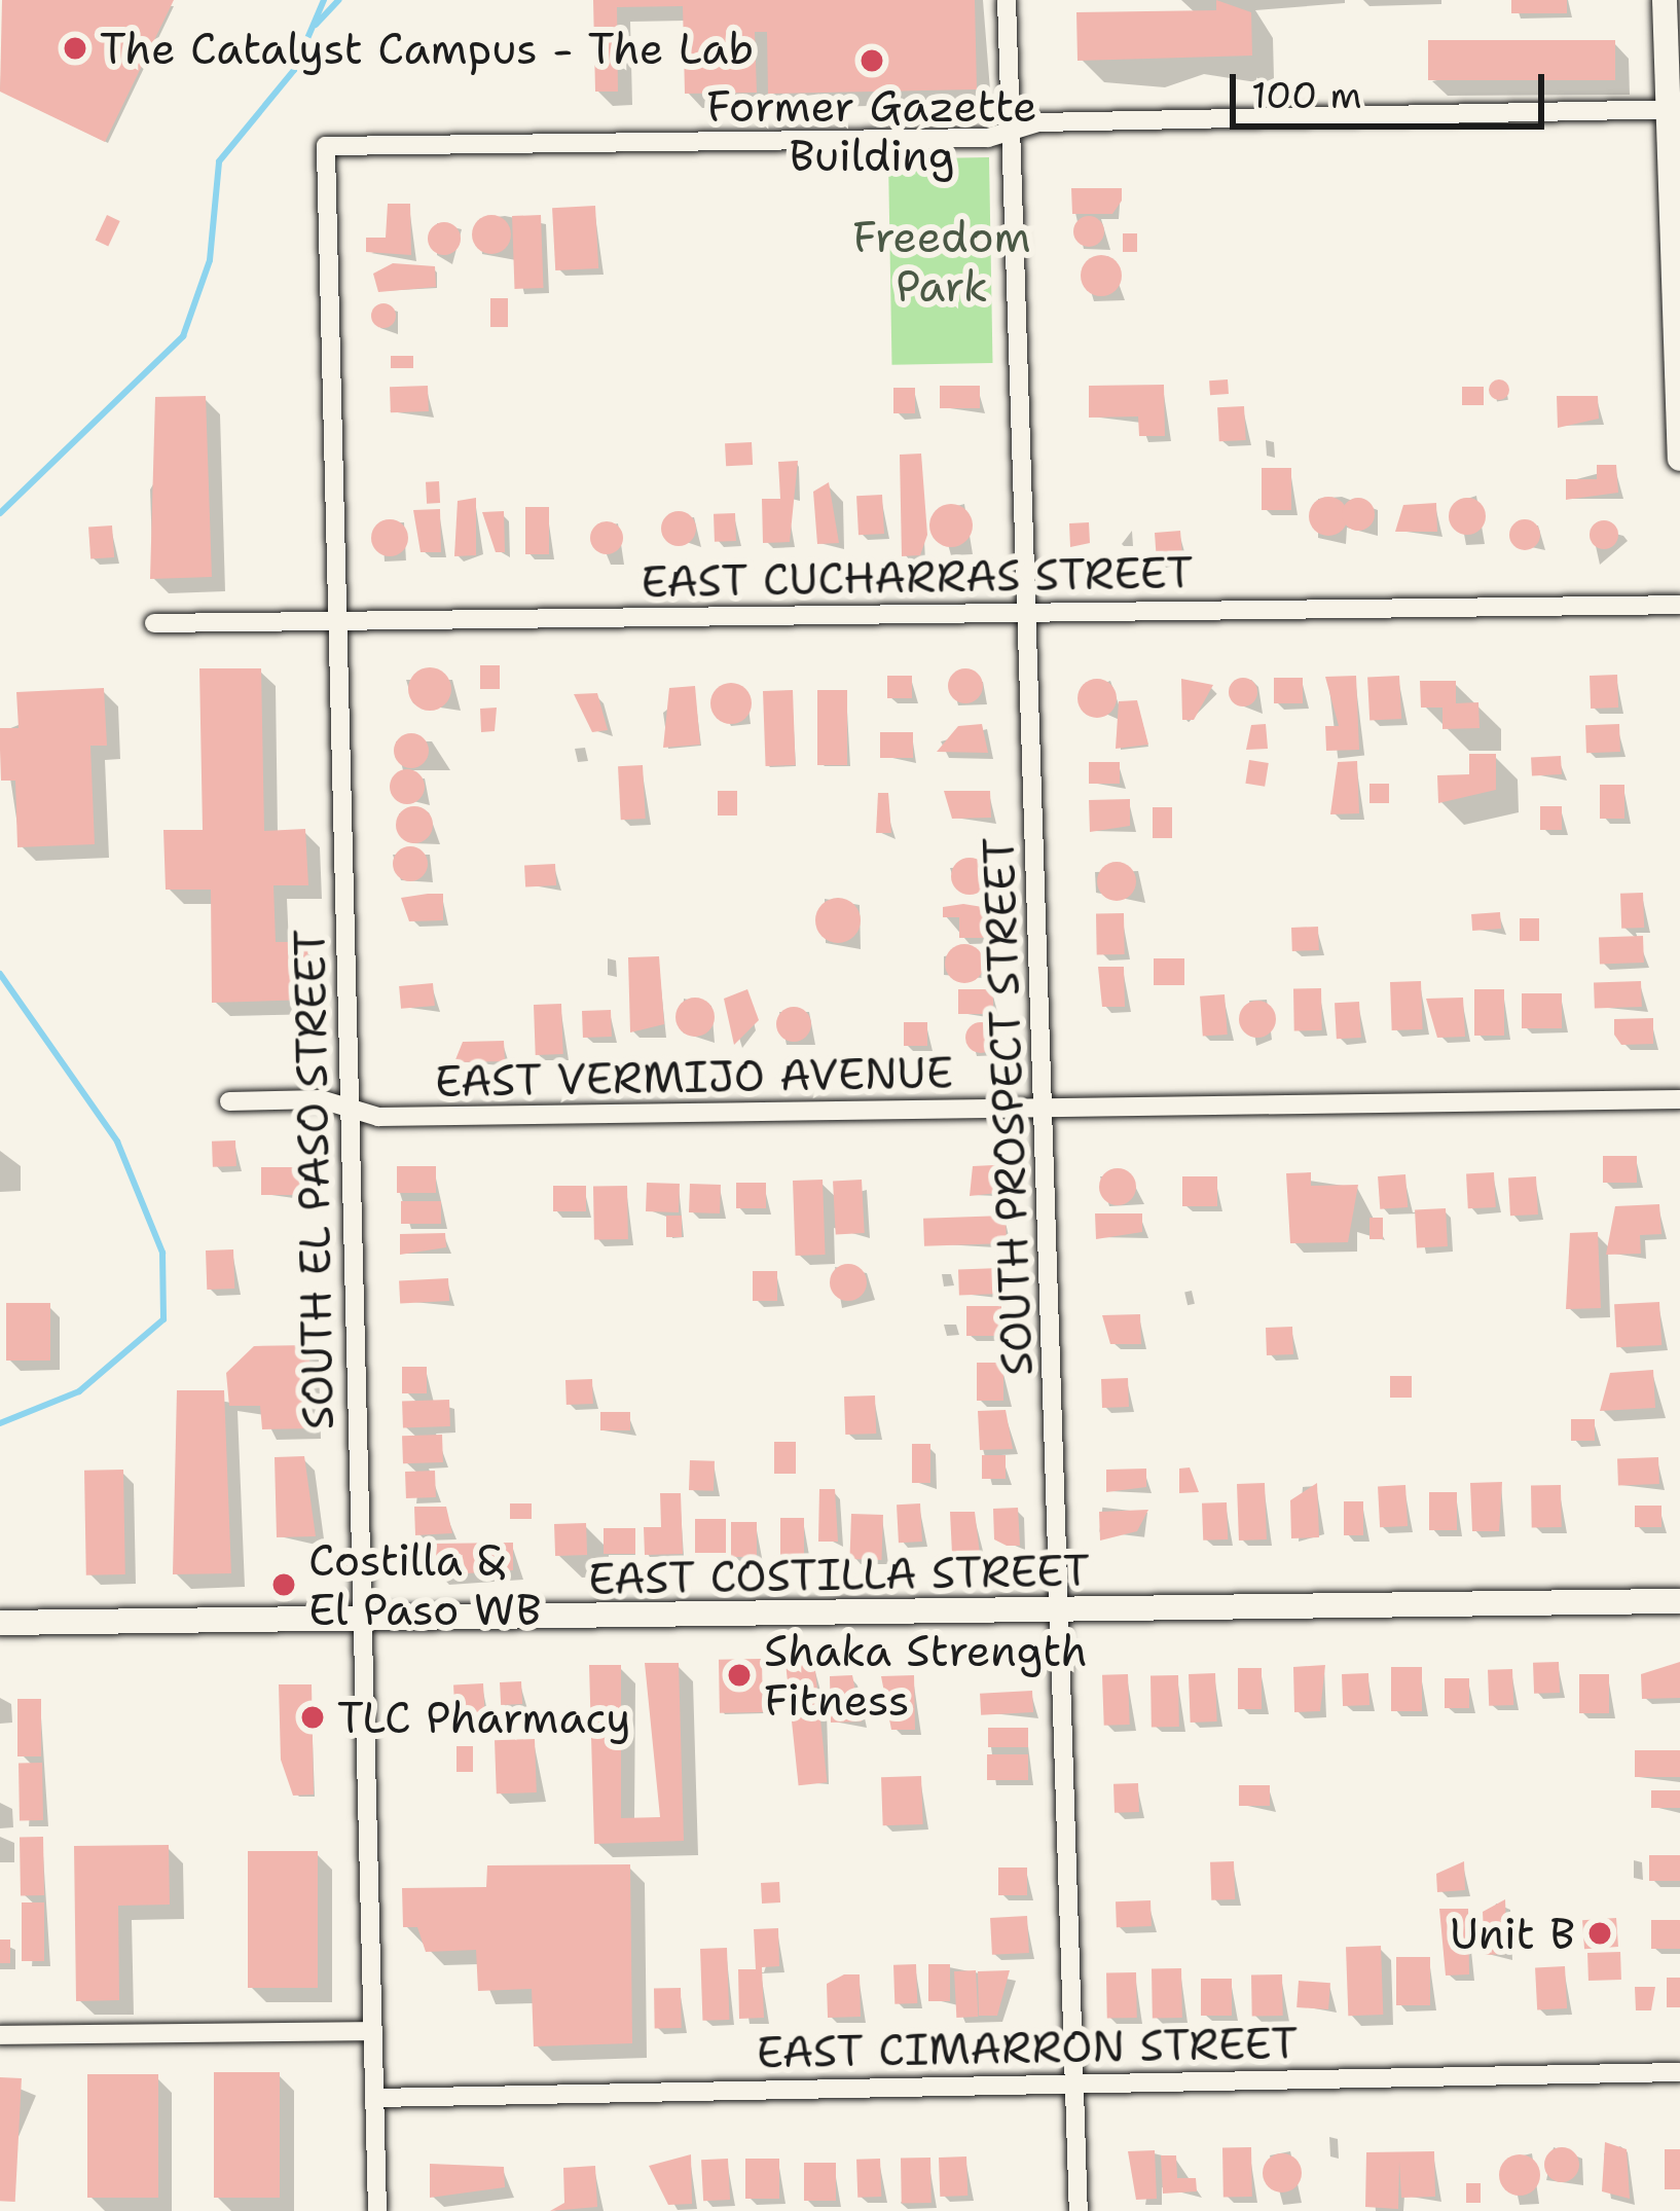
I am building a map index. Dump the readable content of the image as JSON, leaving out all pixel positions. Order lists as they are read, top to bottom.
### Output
{
  "streets": {
    "street": [
      "EAST CUCHARRAS STREET",
      "EAST VERMIJO AVENUE",
      "SOUTH PROSPECT STREET",
      "SOUTH EL PASO STREET",
      "EAST COSTILLA STREET",
      "EAST CIMARRON STREET"
    ]
  },
  "crossings": [
    ["EAST CUCHARRAS STREET", "SOUTH PROSPECT STREET"],
    ["EAST CUCHARRAS STREET", "SOUTH EL PASO STREET"],
    ["EAST VERMIJO AVENUE", "SOUTH PROSPECT STREET"],
    ["EAST VERMIJO AVENUE", "SOUTH EL PASO STREET"],
    ["SOUTH PROSPECT STREET", "SOUTH EL PASO STREET"],
    ["SOUTH PROSPECT STREET", "EAST COSTILLA STREET"],
    ["SOUTH PROSPECT STREET", "EAST CIMARRON STREET"],
    ["SOUTH EL PASO STREET", "EAST COSTILLA STREET"],
    ["SOUTH EL PASO STREET", "EAST CIMARRON STREET"]
  ],
  "parks": ["Freedom Park"],
  "places": [
    "The Catalyst Campus - The Lab",
    "Former Gazette Building",
    "Costilla & El Paso WB",
    "Shaka Strength Fitness",
    "TLC Pharmacy",
    "Unit B"
  ],
  "scale_bar": "100 m"
}
